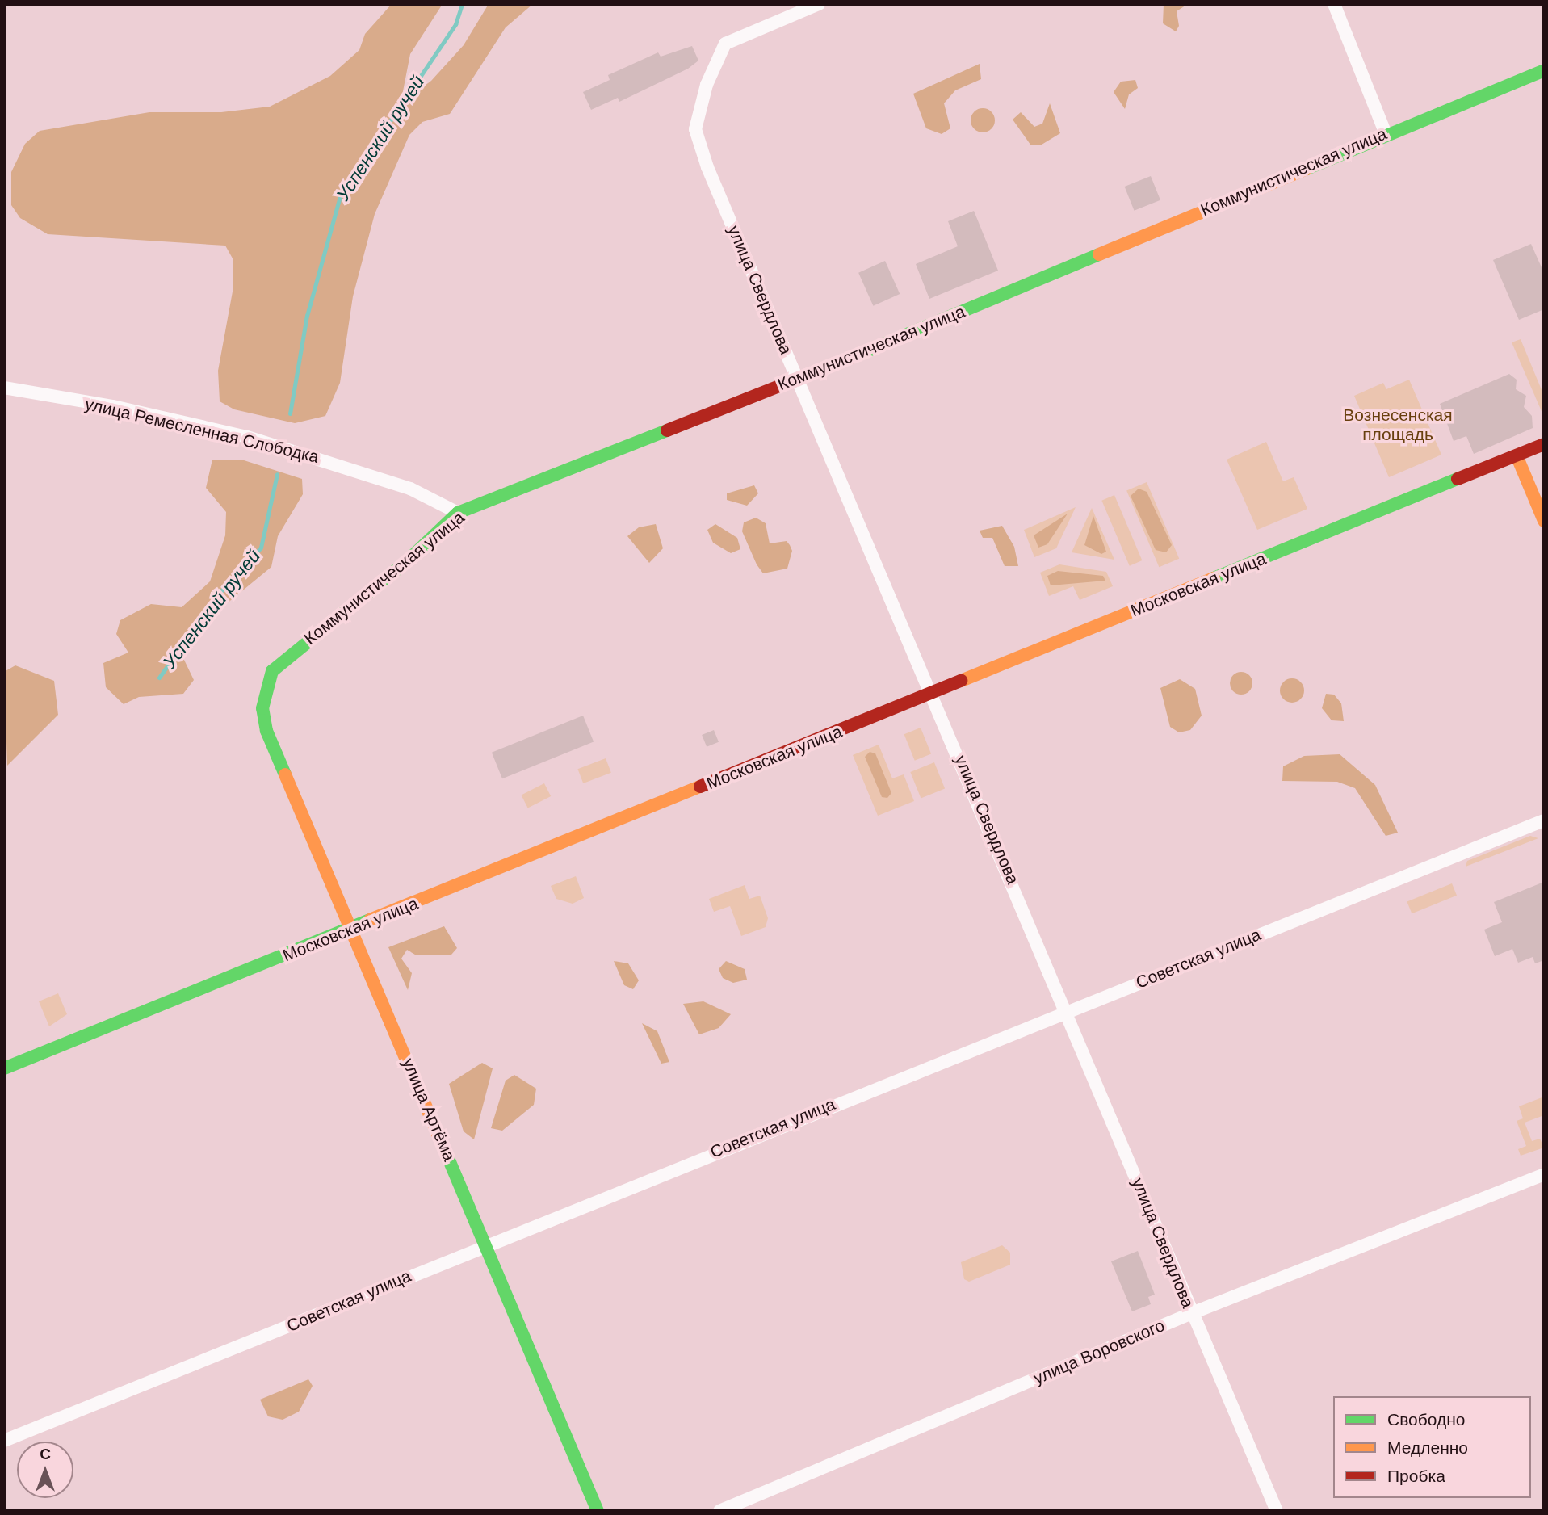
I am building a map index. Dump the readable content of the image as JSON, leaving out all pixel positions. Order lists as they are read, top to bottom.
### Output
{
  "streets": {
    "street": [
      "Коммунистическая улица",
      "улица Свердлова",
      "улица Ремесленная Слободка",
      "Московская улица",
      "Советская улица",
      "улица Артёма",
      "улица Воровского"
    ]
  },
  "crossings": [
    ["Коммунистическая улица", "улица Свердлова"],
    ["Коммунистическая улица", "улица Ремесленная Слободка"],
    ["Коммунистическая улица", "улица Артёма"],
    ["улица Свердлова", "Московская улица"],
    ["улица Свердлова", "Советская улица"],
    ["улица Свердлова", "улица Воровского"],
    ["Московская улица", "улица Артёма"],
    ["Советская улица", "улица Артёма"]
  ],
  "water": ["Успенский ручей"],
  "parks": ["Вознесенская площадь"],
  "legend": ["Свободно", "Медленно", "Пробка"],
  "north": "top"
}
